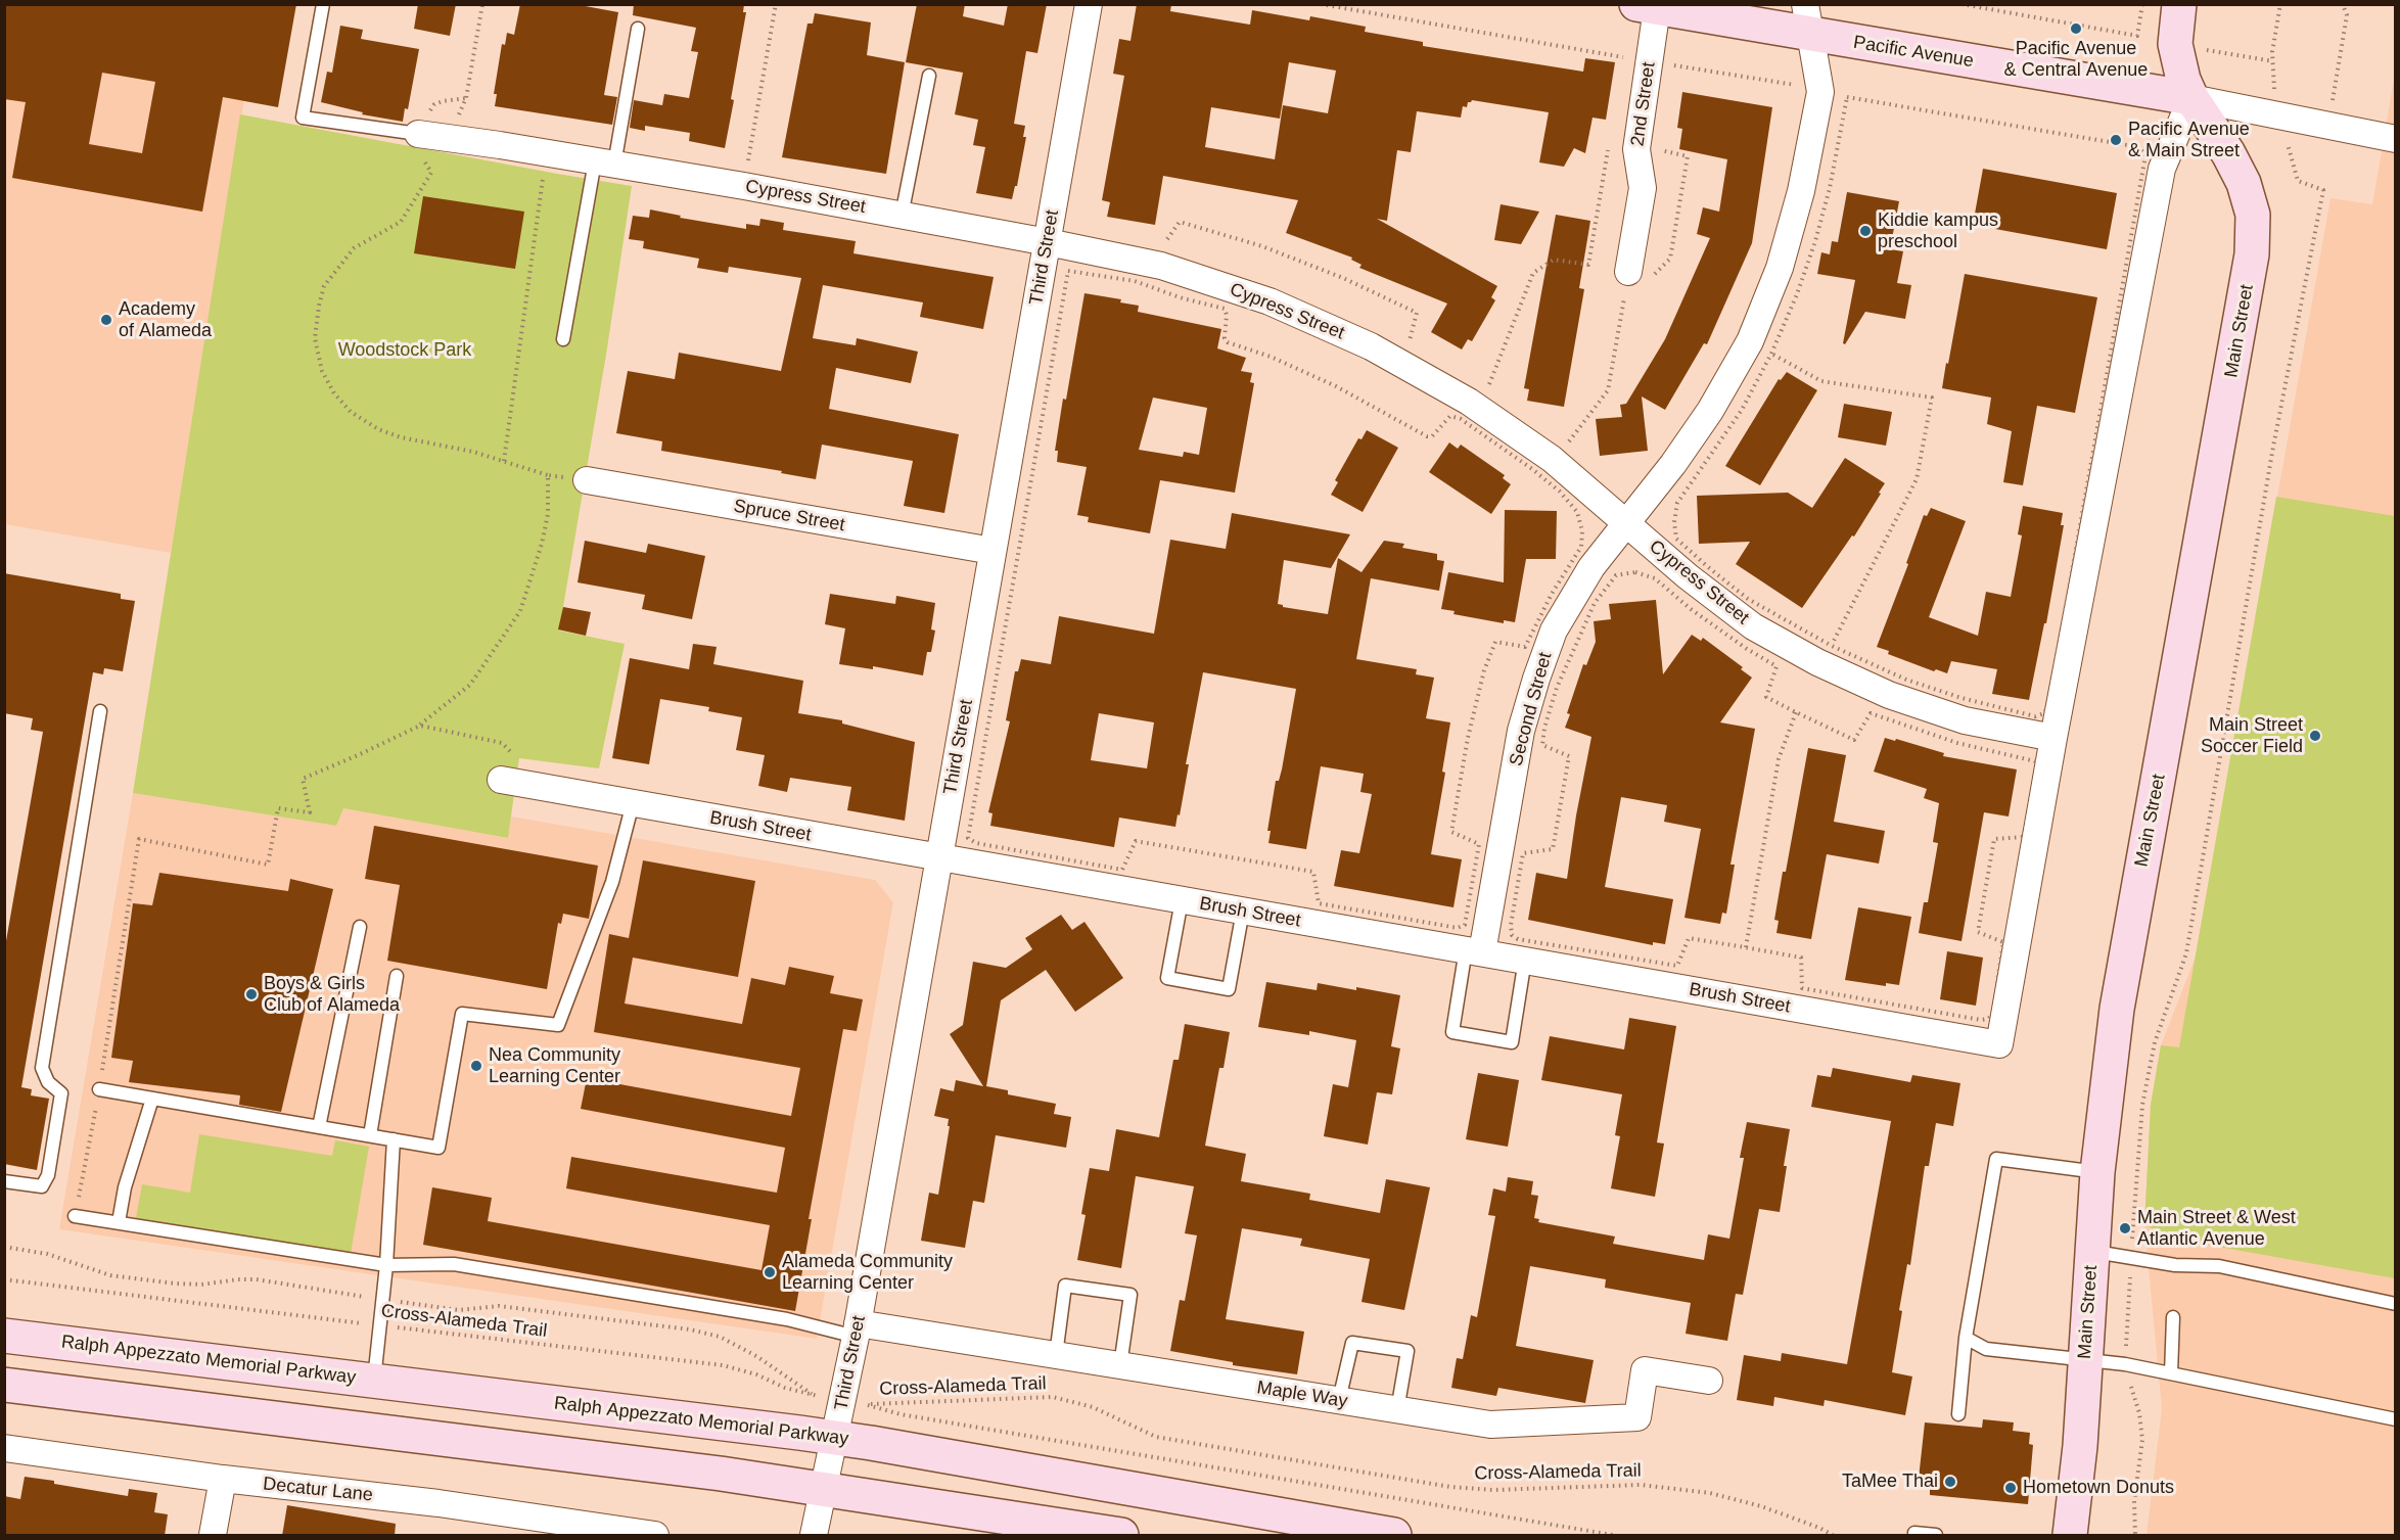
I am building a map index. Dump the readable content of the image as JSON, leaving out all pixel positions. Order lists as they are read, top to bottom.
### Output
{
  "streets": {
    "street": [
      "Pacific Avenue",
      "2nd Street",
      "Cypress Street",
      "Third Street",
      "Main Street",
      "Spruce Street",
      "Second Street",
      "Brush Street",
      "Ralph Appezzato Memorial Parkway",
      "Maple Way",
      "Decatur Lane"
    ],
    "path": ["Cross-Alameda Trail"]
  },
  "crossings": [
    ["Pacific Avenue", "2nd Street"],
    ["Pacific Avenue", "Main Street"],
    ["Pacific Avenue", "Second Street"],
    ["Cypress Street", "Third Street"],
    ["Cypress Street", "Second Street"],
    ["Cypress Street", "Brush Street"],
    ["Third Street", "Spruce Street"],
    ["Third Street", "Brush Street"],
    ["Third Street", "Ralph Appezzato Memorial Parkway"],
    ["Third Street", "Maple Way"],
    ["Second Street", "Brush Street"]
  ],
  "parks": ["Woodstock Park"],
  "places": [
    "Pacific Avenue & Central Avenue",
    "Pacific Avenue & Main Street",
    "Kiddie kampus preschool",
    "Academy of Alameda",
    "Main Street Soccer Field",
    "Boys & Girls Club of Alameda",
    "Nea Community Learning Center",
    "Main Street & West Atlantic Avenue",
    "Alameda Community Learning Center",
    "TaMee Thai",
    "Hometown Donuts"
  ]
}
